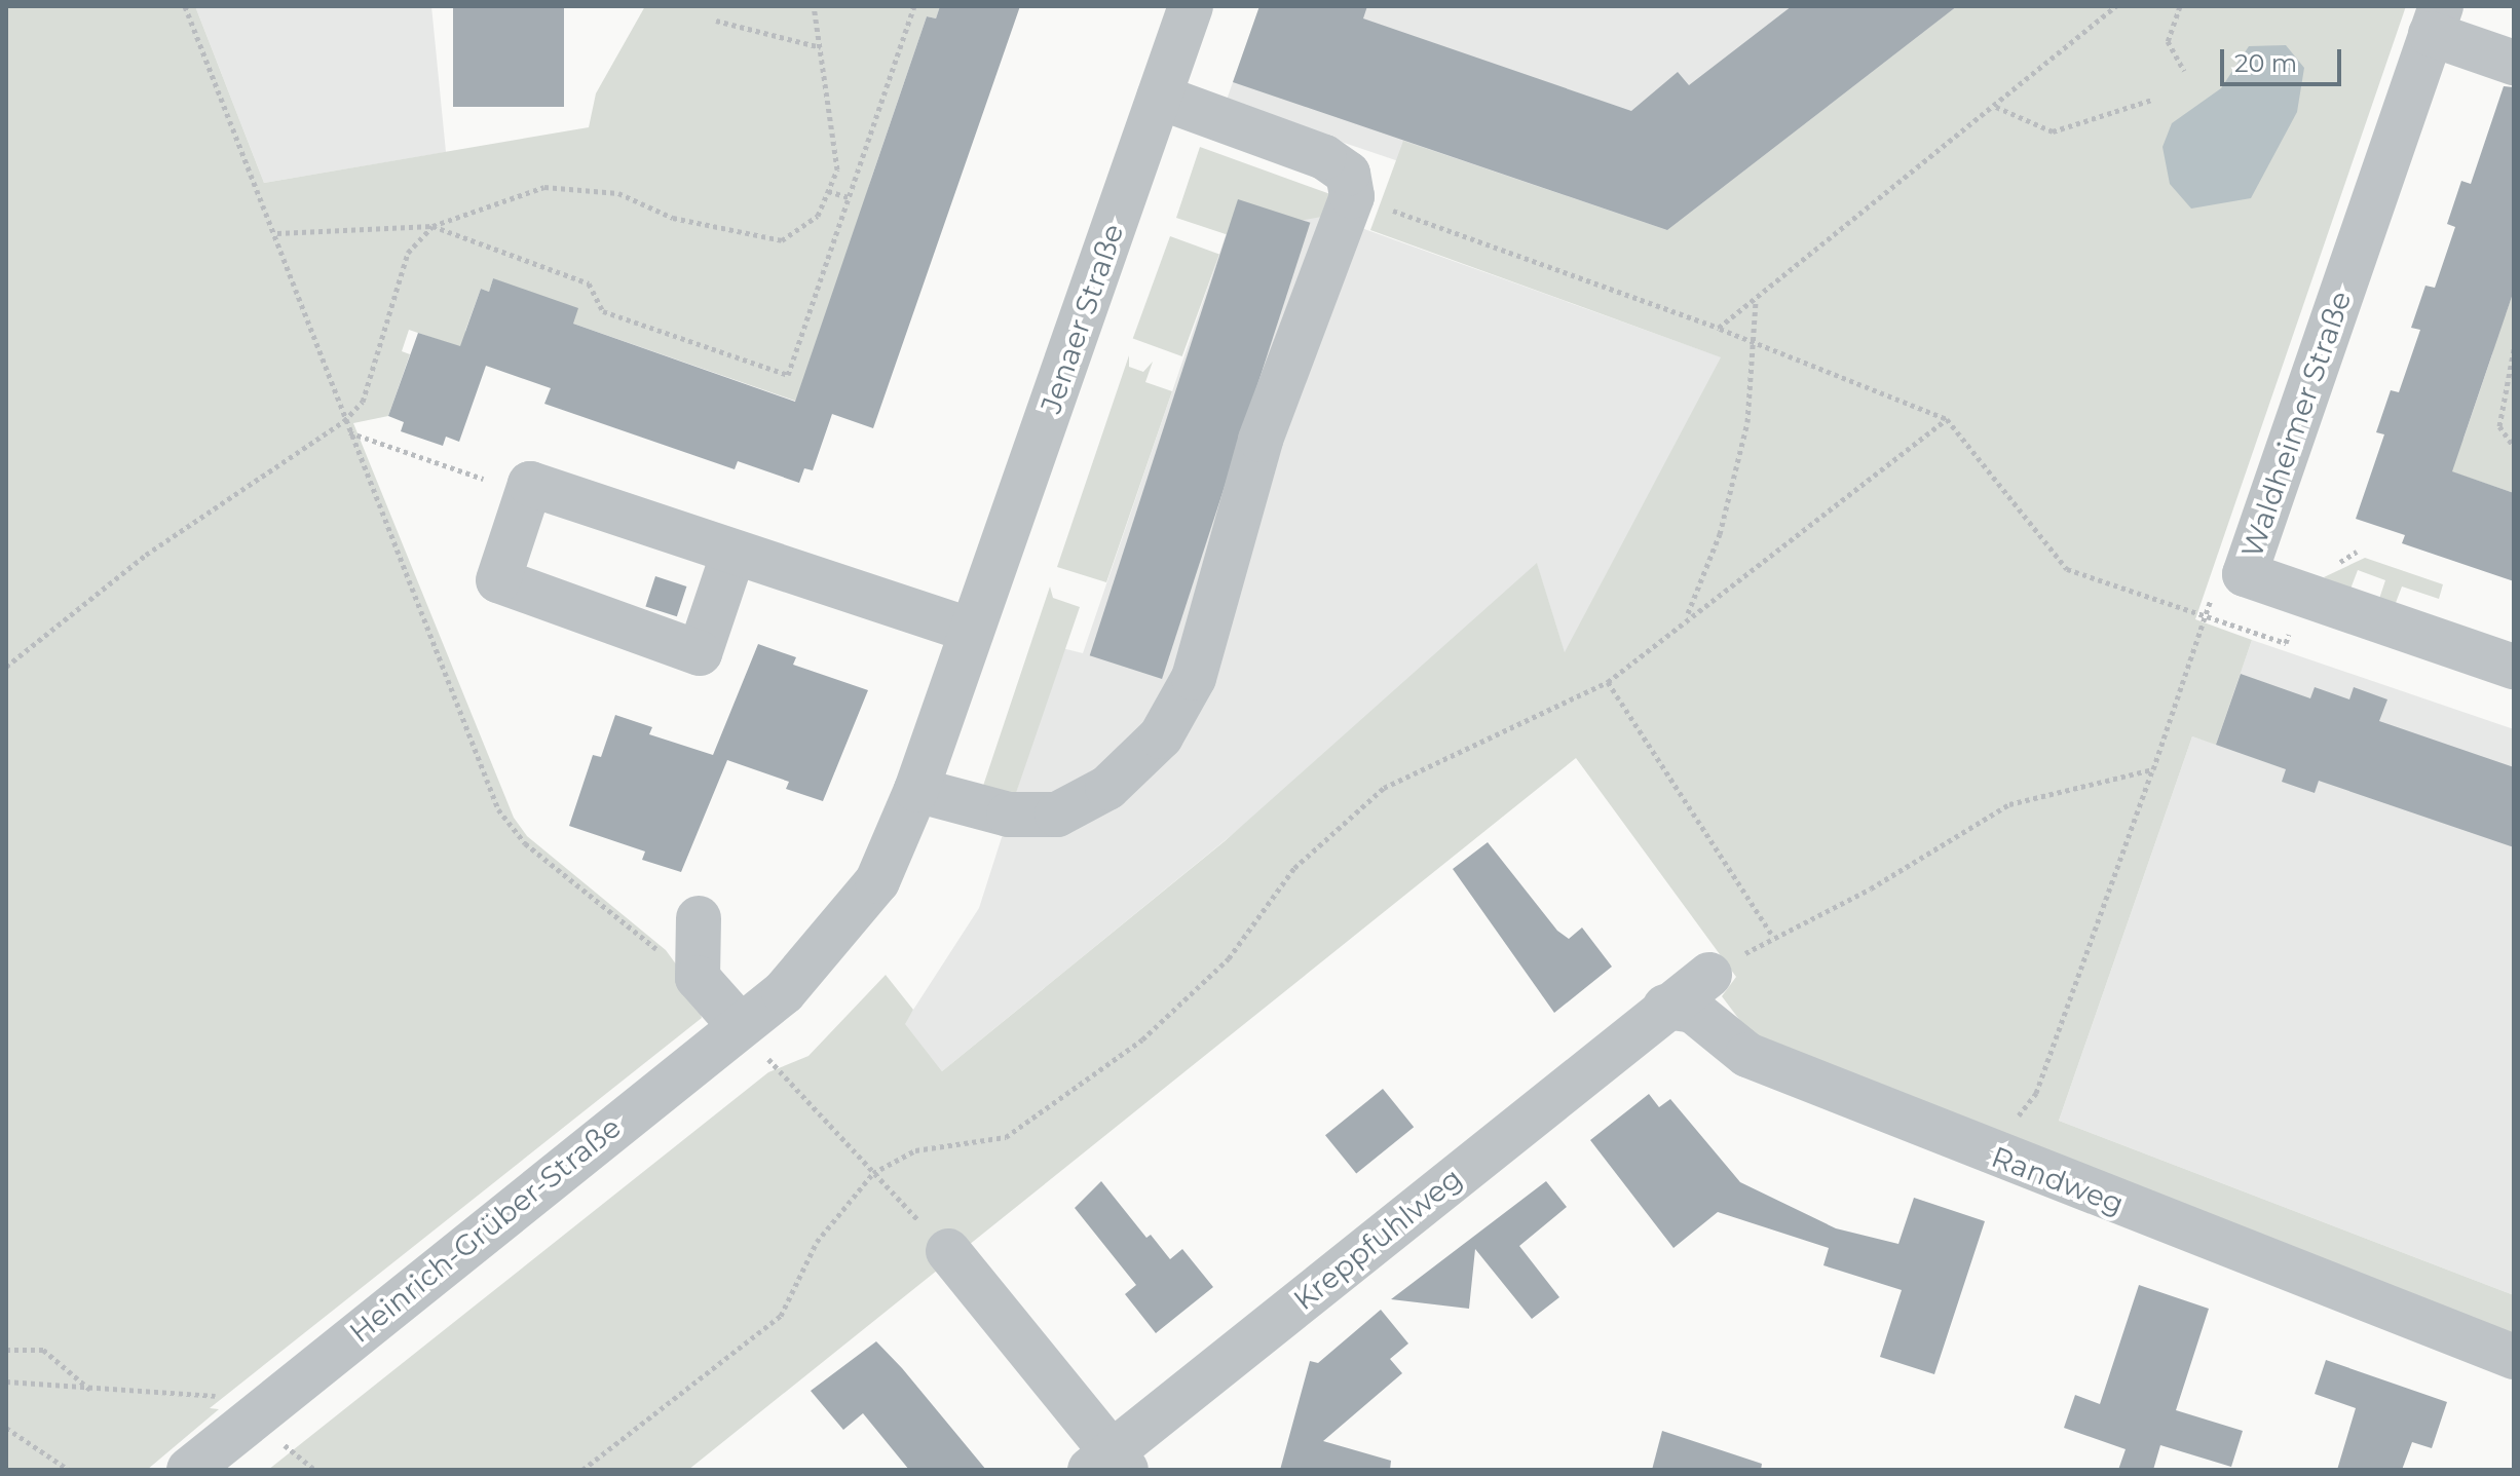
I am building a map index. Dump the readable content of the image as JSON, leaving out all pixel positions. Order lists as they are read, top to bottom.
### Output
{
  "streets": {
    "street": [
      "Jenaer Straße",
      "Waldheimer Straße",
      "Randweg",
      "Heinrich-Grüber-Straße",
      "Kreppfuhlweg"
    ]
  },
  "crossings": [
    ["Jenaer Straße", "Heinrich-Grüber-Straße"],
    ["Randweg", "Kreppfuhlweg"]
  ],
  "scale_bar": "20 m"
}
